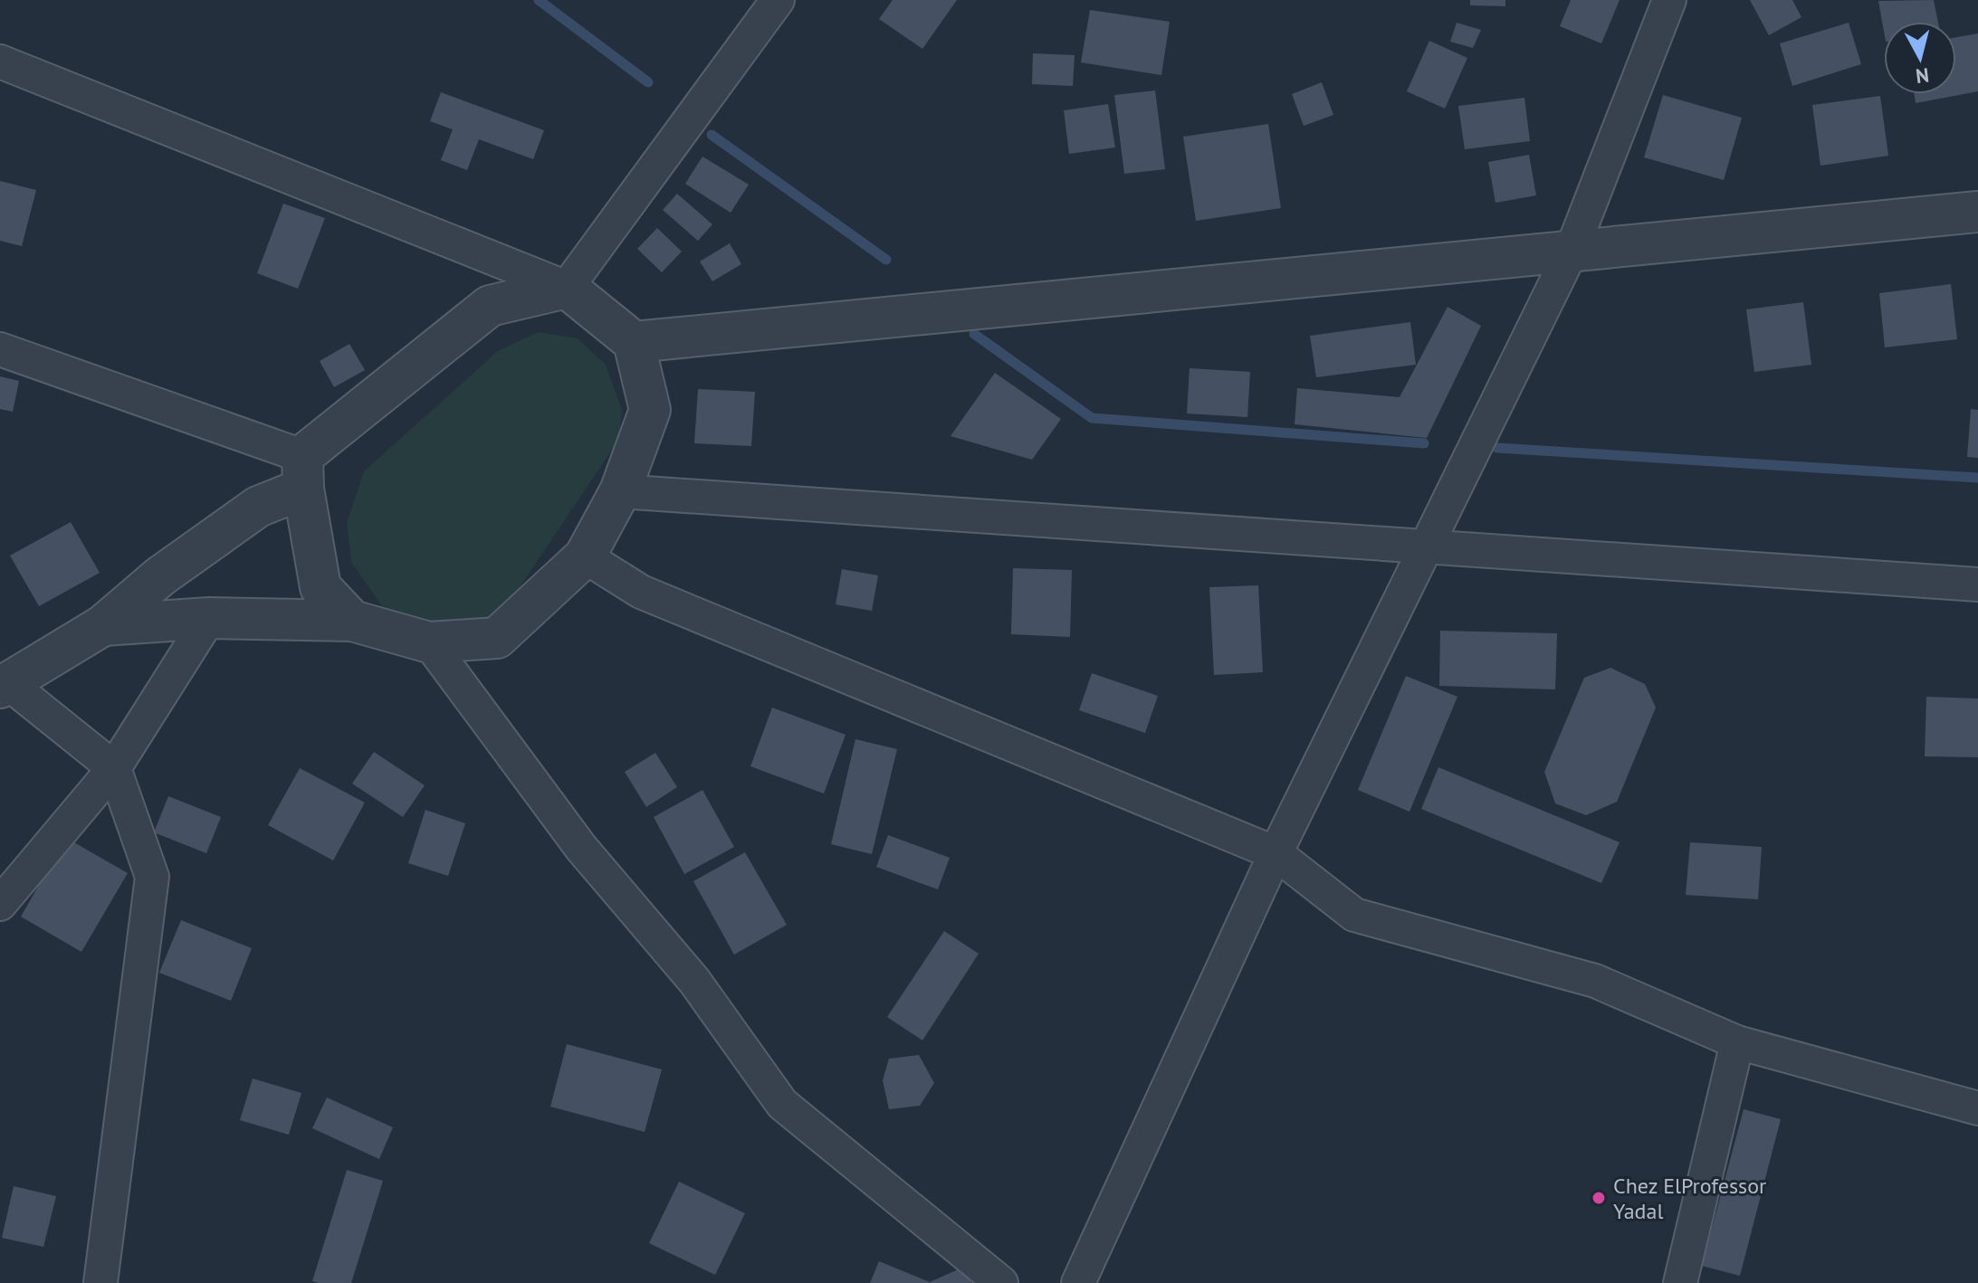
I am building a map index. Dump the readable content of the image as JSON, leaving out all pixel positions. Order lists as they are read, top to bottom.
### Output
{
  "places": ["Chez ElProfessor Yadal"],
  "north": "bottom"
}
